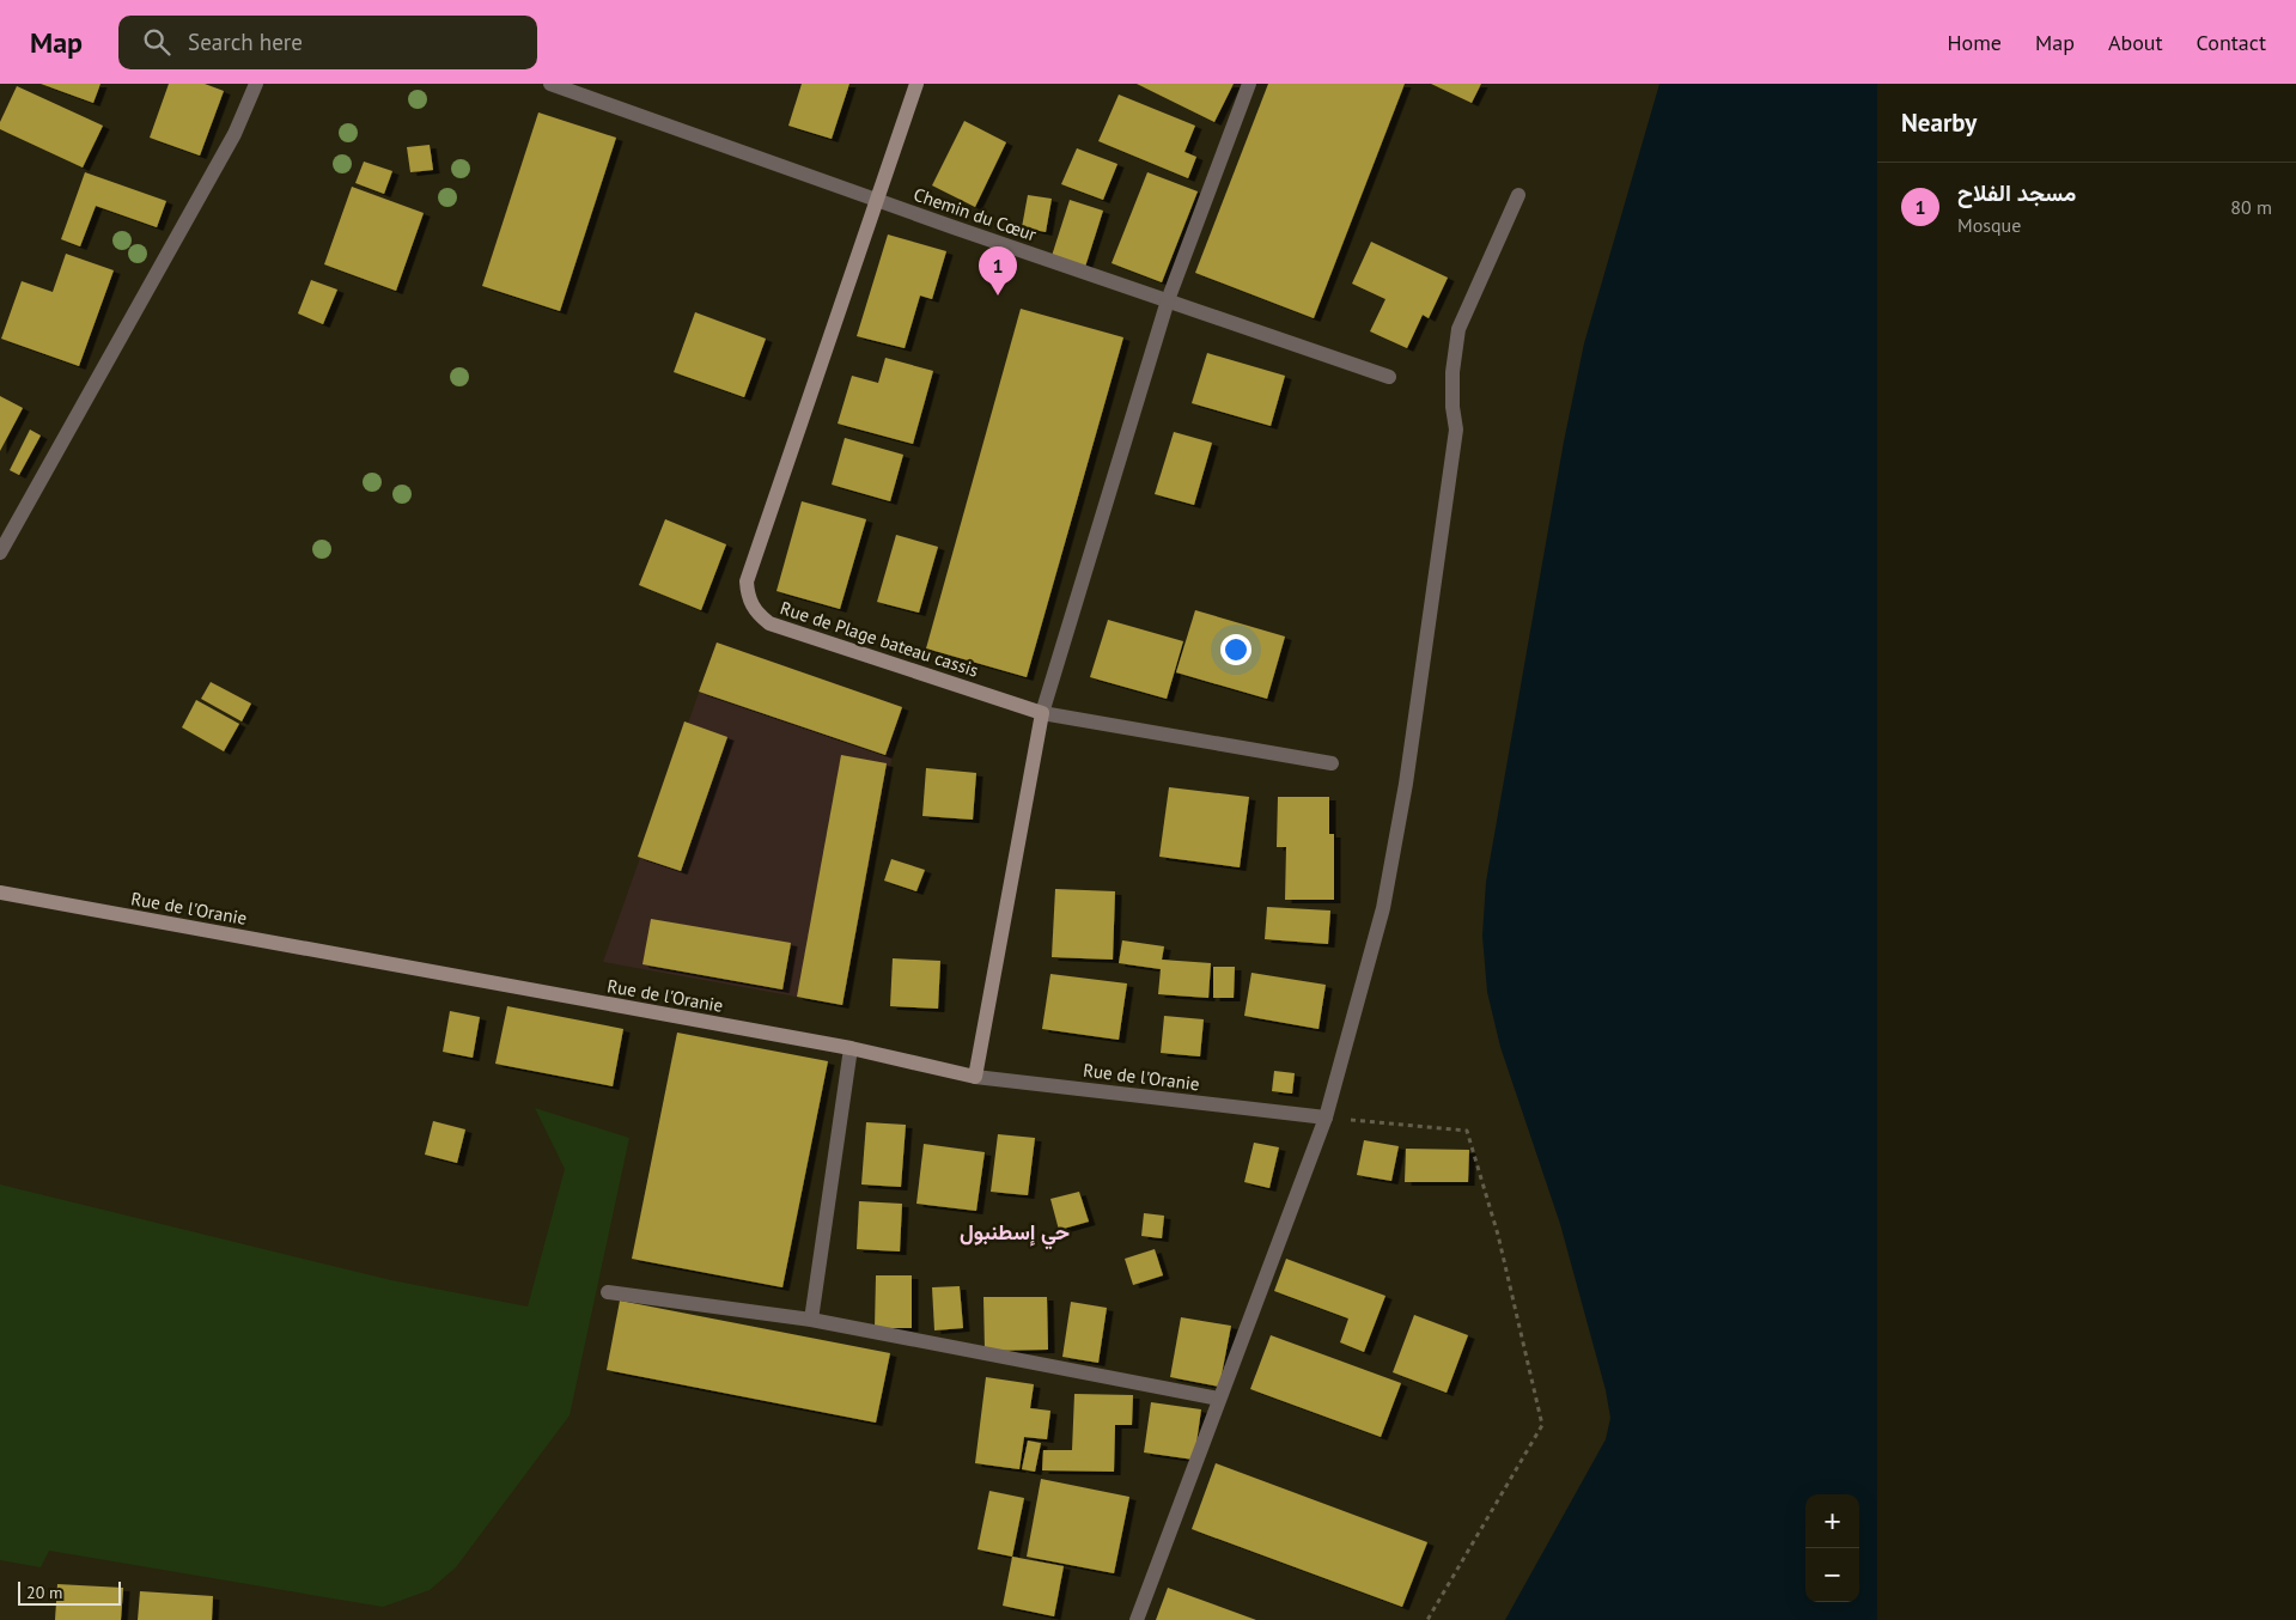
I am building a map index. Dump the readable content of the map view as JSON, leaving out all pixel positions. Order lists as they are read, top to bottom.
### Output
{
  "streets": {
    "street": ["Chemin du Cœur", "Rue de Plage bateau cassis", "Rue de l'Oranie"]
  },
  "crossings": [
    ["Chemin du Cœur", "Rue de Plage bateau cassis"]
  ],
  "districts": ["حي إسطنبول"],
  "scale_bar": "20 m",
  "page": {
    "header": "Map",
    "search": "Search here",
    "nav": [
      "Home",
      "Map",
      "About",
      "Contact"
    ],
    "heading": "Nearby",
    "list": [
      {
        "mark": "1",
        "name": "مسجد الفلاح",
        "note": "Mosque",
        "value": "80 m"
      }
    ],
    "pins": "1",
    "map_buttons": ["+", "−"],
    "scale": "20 m"
  }
}
